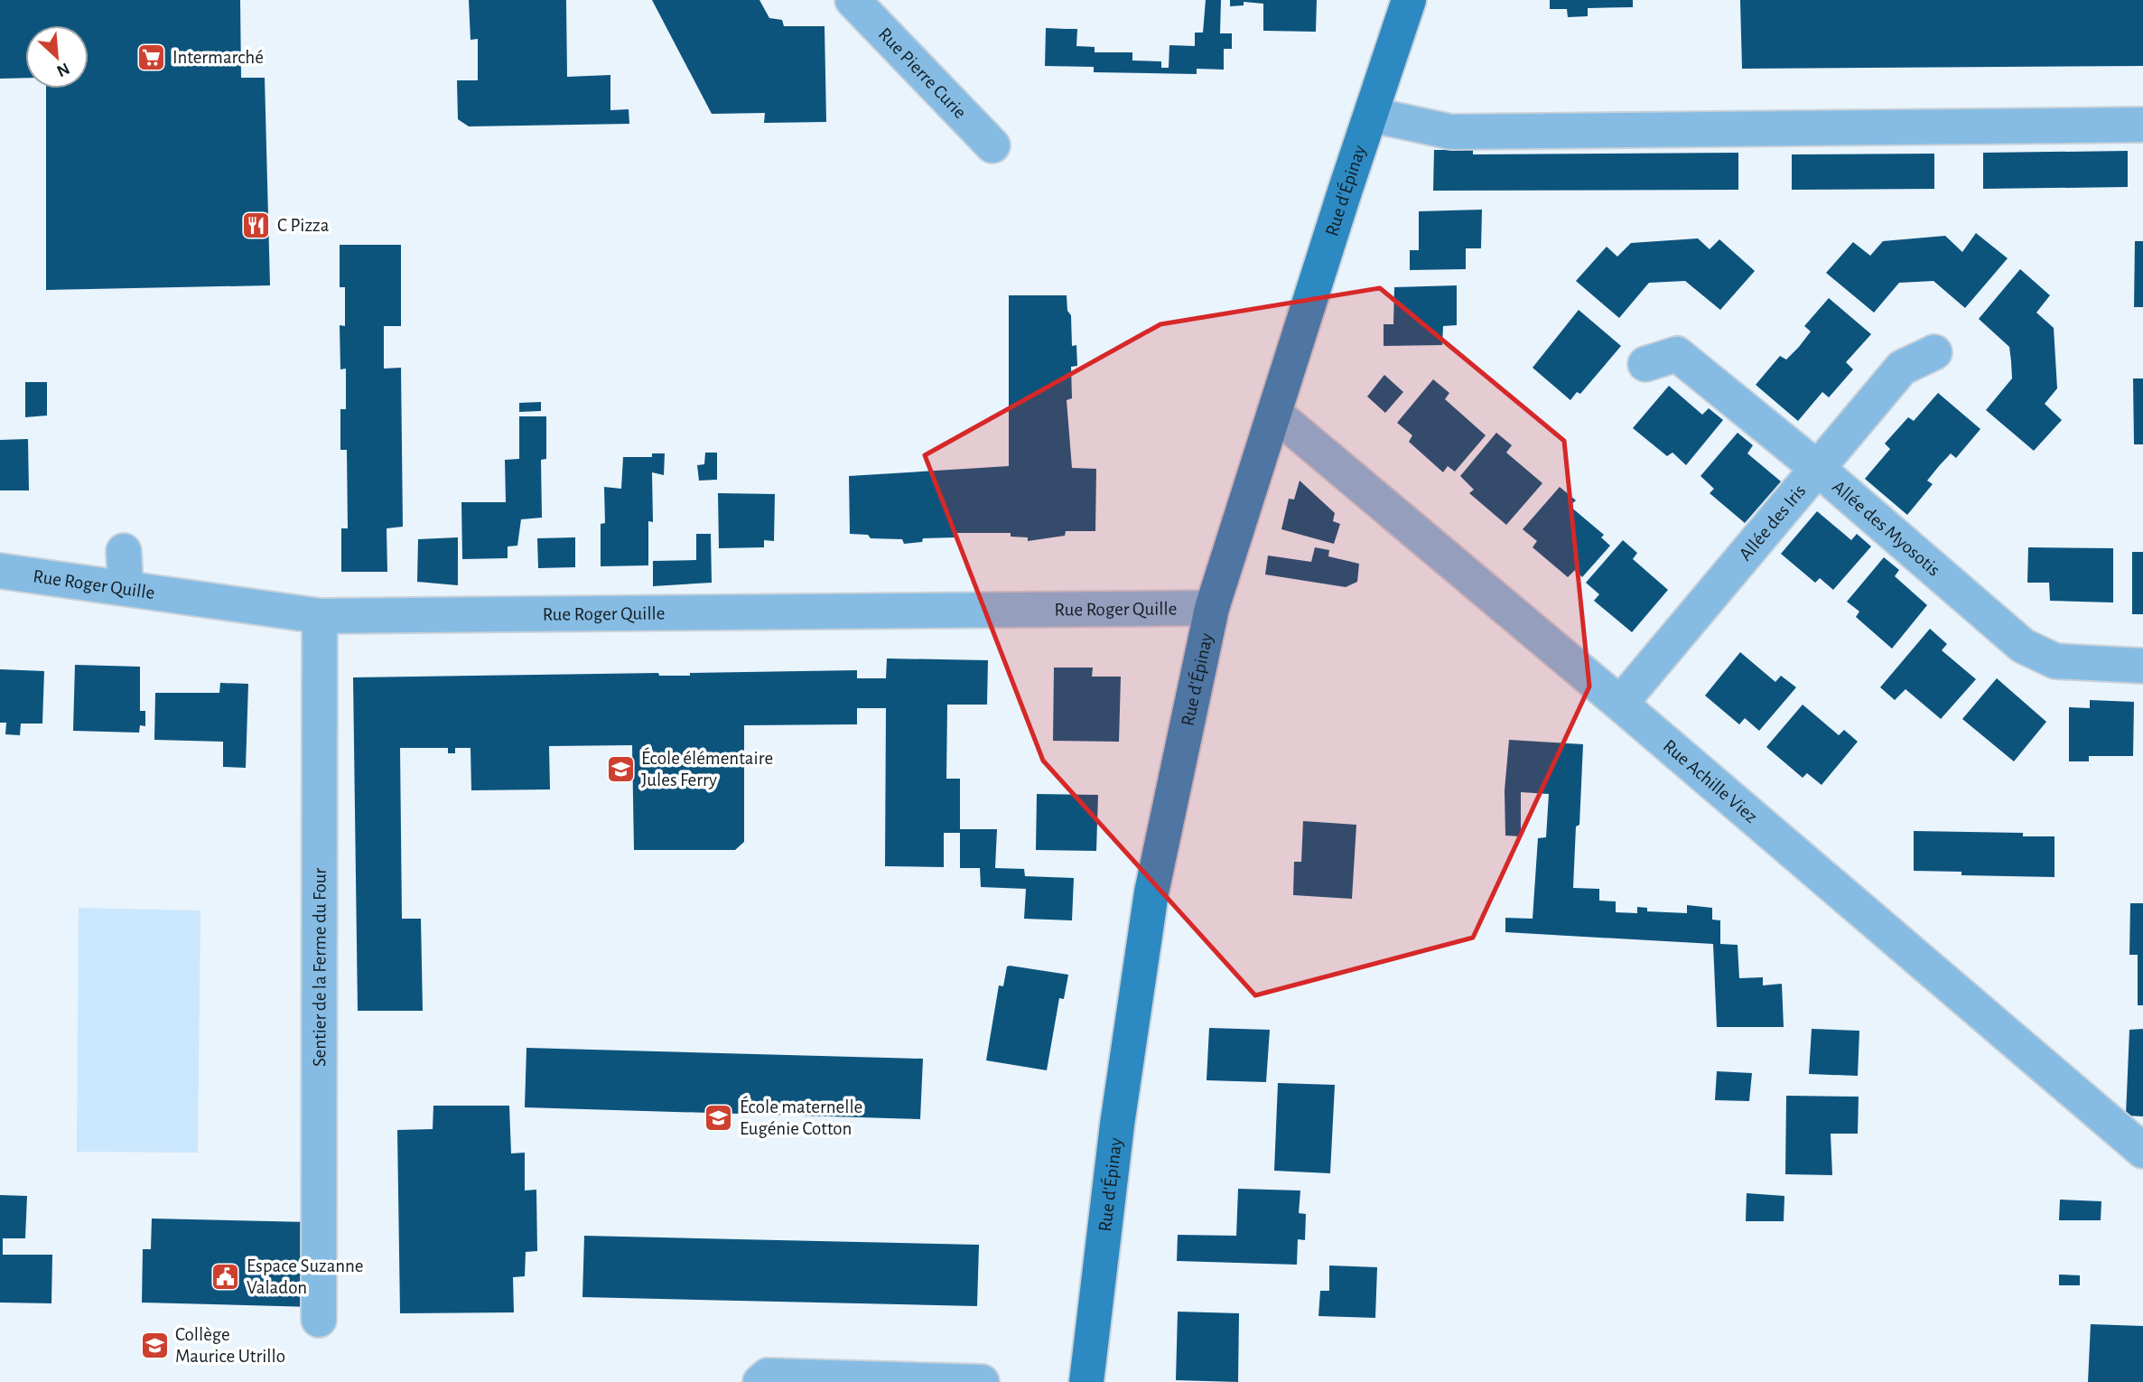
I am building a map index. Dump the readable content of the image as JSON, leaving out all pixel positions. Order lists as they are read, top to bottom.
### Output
{
  "streets": {
    "main road": ["Rue d'Épinay"],
    "street": [
      "Rue Pierre Curie",
      "Allée des Iris",
      "Allée des Myosotis",
      "Rue Roger Quille",
      "Rue Achille Viez",
      "Sentier de la Ferme du Four"
    ]
  },
  "crossings": [
    ["Rue d'Épinay", "Rue Roger Quille"],
    ["Rue d'Épinay", "Rue Achille Viez"],
    ["Allée des Iris", "Allée des Myosotis"],
    ["Allée des Iris", "Rue Achille Viez"],
    ["Rue Roger Quille", "Sentier de la Ferme du Four"]
  ],
  "places": {
    "supermarket": ["Intermarché"],
    "restaurant": ["C Pizza"],
    "school or university": ["École élémentaire Jules Ferry", "École maternelle Eugénie Cotton", "Collège Maurice Utrillo"],
    "public building": ["Espace Suzanne Valadon"]
  },
  "north": "bottom right"
}
